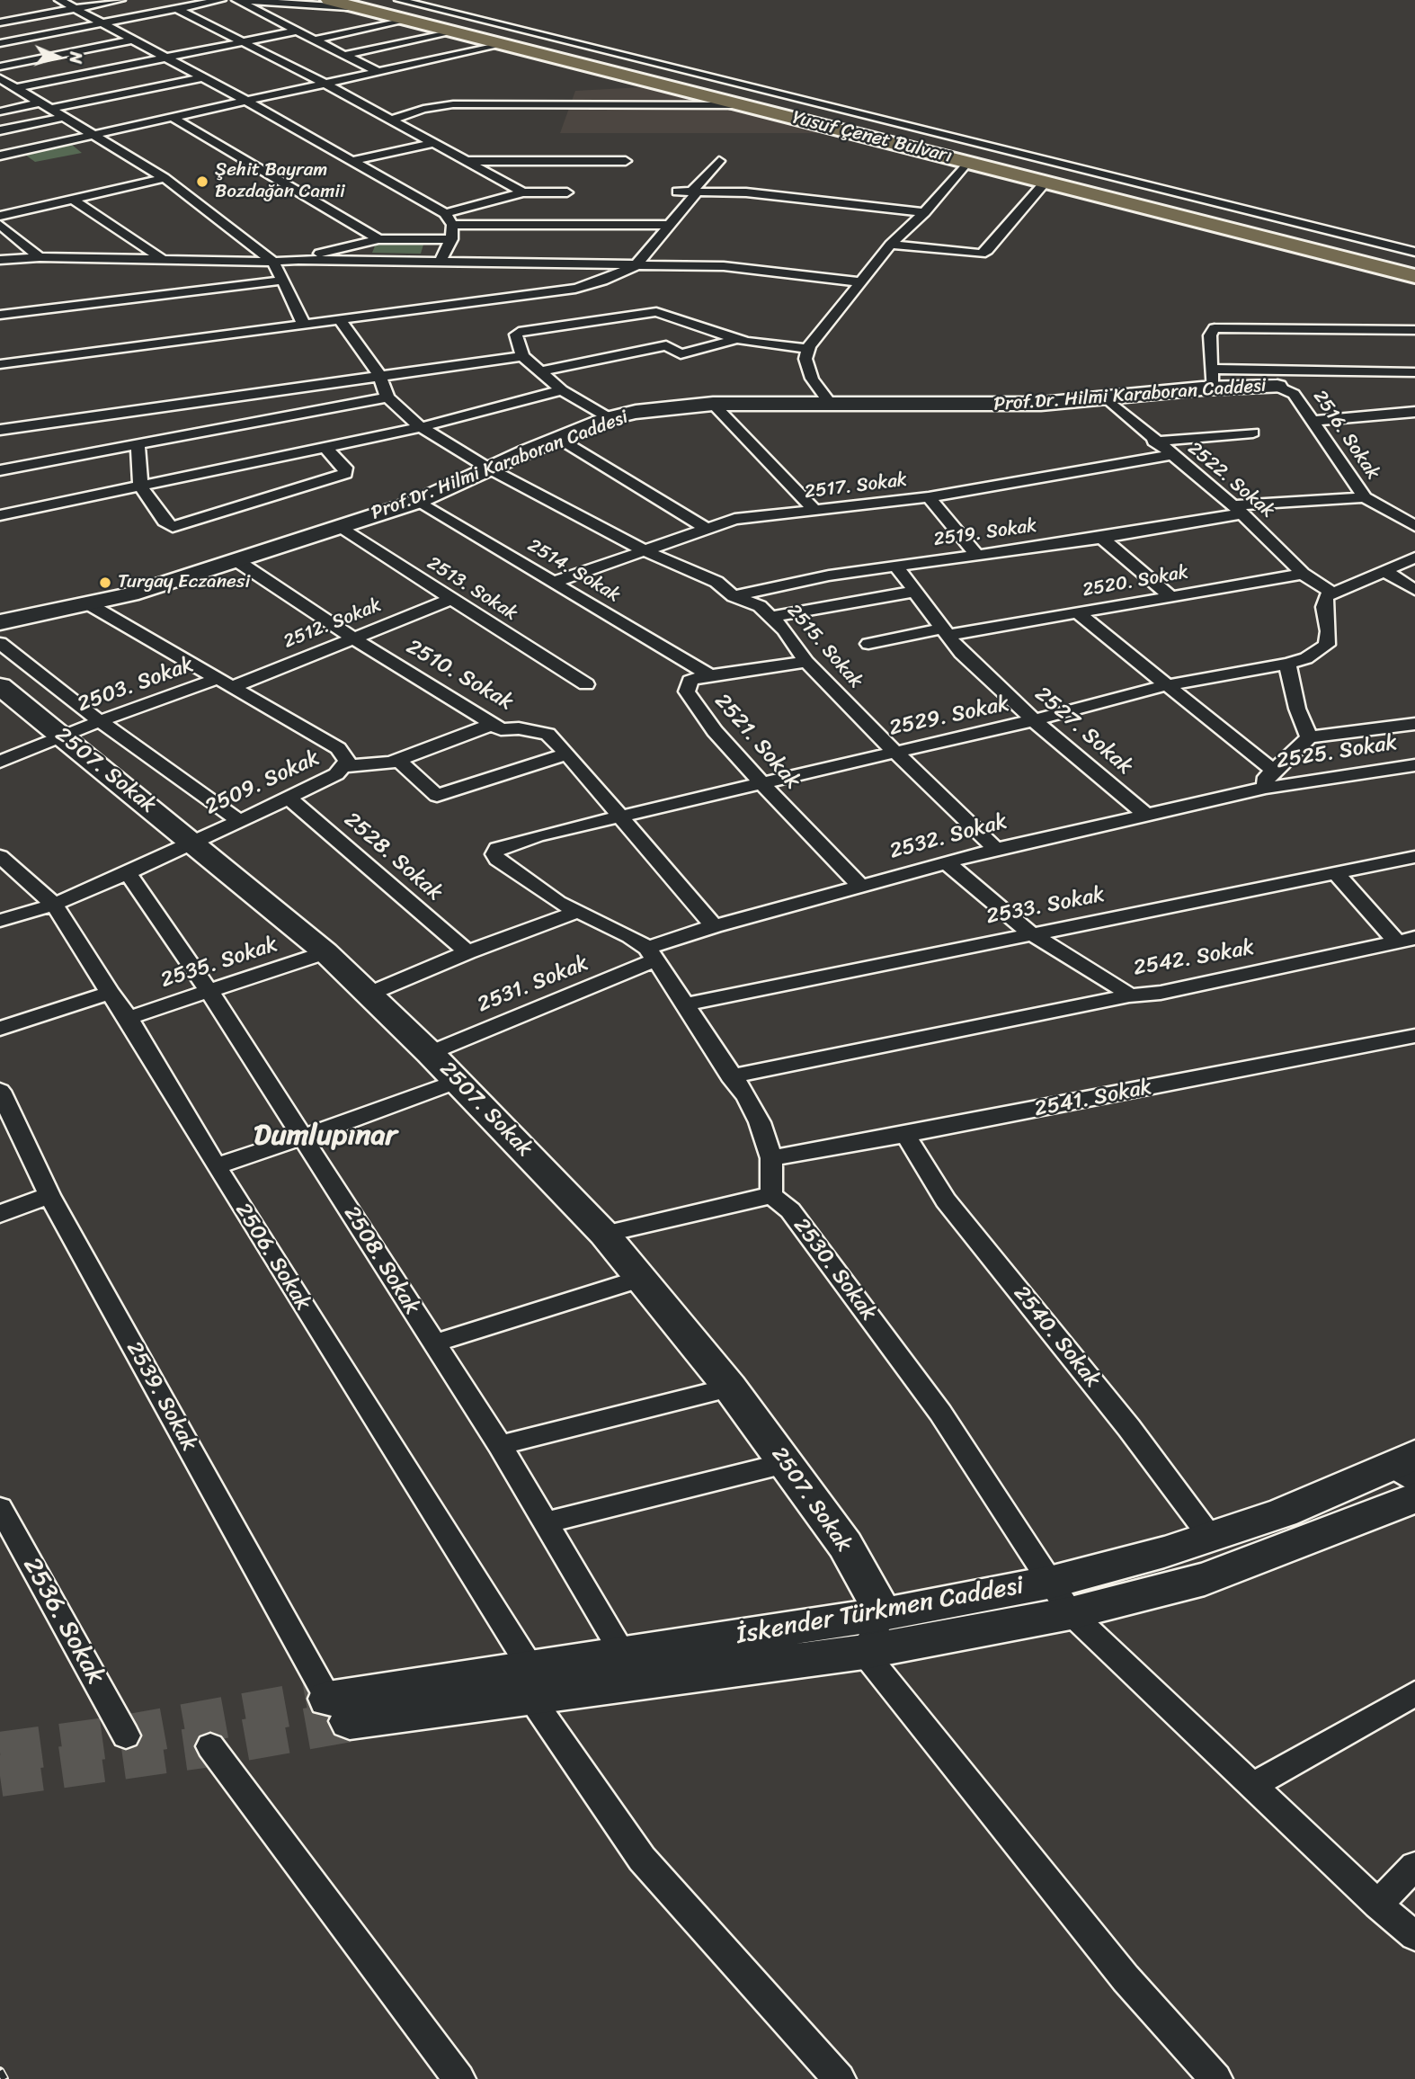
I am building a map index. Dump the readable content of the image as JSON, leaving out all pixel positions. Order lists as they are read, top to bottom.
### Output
{
  "streets": {
    "highway": ["Yusuf Çenet Bulvarı"],
    "street": [
      "Prof.Dr. Hilmi Karaboran Caddesi",
      "2516. Sokak",
      "2522. Sokak",
      "2517. Sokak",
      "2519. Sokak",
      "2514. Sokak",
      "2520. Sokak",
      "2513. Sokak",
      "2512. Sokak",
      "2515. Sokak",
      "2510. Sokak",
      "2503. Sokak",
      "2529. Sokak",
      "2527. Sokak",
      "2521. Sokak",
      "2525. Sokak",
      "2507. Sokak",
      "2509. Sokak",
      "2532. Sokak",
      "2528. Sokak",
      "2533. Sokak",
      "2542. Sokak",
      "2535. Sokak",
      "2531. Sokak",
      "2541. Sokak",
      "2506. Sokak",
      "2508. Sokak",
      "2530. Sokak",
      "2540. Sokak",
      "2539. Sokak",
      "İskender Türkmen Caddesi",
      "2536. Sokak"
    ]
  },
  "crossings": [
    ["Prof.Dr. Hilmi Karaboran Caddesi", "2516. Sokak"],
    ["Prof.Dr. Hilmi Karaboran Caddesi", "2522. Sokak"],
    ["Prof.Dr. Hilmi Karaboran Caddesi", "2514. Sokak"],
    ["Prof.Dr. Hilmi Karaboran Caddesi", "2513. Sokak"],
    ["Prof.Dr. Hilmi Karaboran Caddesi", "2515. Sokak"],
    ["Prof.Dr. Hilmi Karaboran Caddesi", "2510. Sokak"],
    ["Prof.Dr. Hilmi Karaboran Caddesi", "2509. Sokak"],
    ["2516. Sokak", "2519. Sokak"],
    ["2522. Sokak", "2517. Sokak"],
    ["2522. Sokak", "2519. Sokak"],
    ["2522. Sokak", "2520. Sokak"],
    ["2522. Sokak", "2529. Sokak"],
    ["2517. Sokak", "2514. Sokak"],
    ["2517. Sokak", "2515. Sokak"],
    ["2519. Sokak", "2515. Sokak"],
    ["2519. Sokak", "2527. Sokak"],
    ["2514. Sokak", "2521. Sokak"],
    ["2520. Sokak", "2527. Sokak"],
    ["2513. Sokak", "2512. Sokak"],
    ["2512. Sokak", "2510. Sokak"],
    ["2512. Sokak", "2503. Sokak"],
    ["2512. Sokak", "2509. Sokak"],
    ["2515. Sokak", "2529. Sokak"],
    ["2515. Sokak", "2521. Sokak"],
    ["2515. Sokak", "2532. Sokak"],
    ["2510. Sokak", "2529. Sokak"],
    ["2510. Sokak", "2532. Sokak"],
    ["2503. Sokak", "2507. Sokak"],
    ["2503. Sokak", "2509. Sokak"],
    ["2529. Sokak", "2527. Sokak"],
    ["2529. Sokak", "2521. Sokak"],
    ["2527. Sokak", "2532. Sokak"],
    ["2521. Sokak", "2532. Sokak"],
    ["2525. Sokak", "2532. Sokak"],
    ["2507. Sokak", "2509. Sokak"],
    ["2507. Sokak", "2535. Sokak"],
    ["2507. Sokak", "2531. Sokak"],
    ["2507. Sokak", "İskender Türkmen Caddesi"],
    ["2509. Sokak", "2528. Sokak"],
    ["2509. Sokak", "2506. Sokak"],
    ["2509. Sokak", "2508. Sokak"],
    ["2532. Sokak", "2542. Sokak"],
    ["2532. Sokak", "2531. Sokak"],
    ["2533. Sokak", "2542. Sokak"],
    ["2535. Sokak", "2506. Sokak"],
    ["2535. Sokak", "2508. Sokak"],
    ["2541. Sokak", "2540. Sokak"],
    ["2506. Sokak", "İskender Türkmen Caddesi"],
    ["2508. Sokak", "İskender Türkmen Caddesi"],
    ["2530. Sokak", "İskender Türkmen Caddesi"],
    ["2540. Sokak", "İskender Türkmen Caddesi"],
    ["2539. Sokak", "İskender Türkmen Caddesi"]
  ],
  "districts": ["Dumlupınar"],
  "places": ["Şehit Bayram Bozdağan Camii", "Turgay Eczanesi"],
  "north": "right"
}
